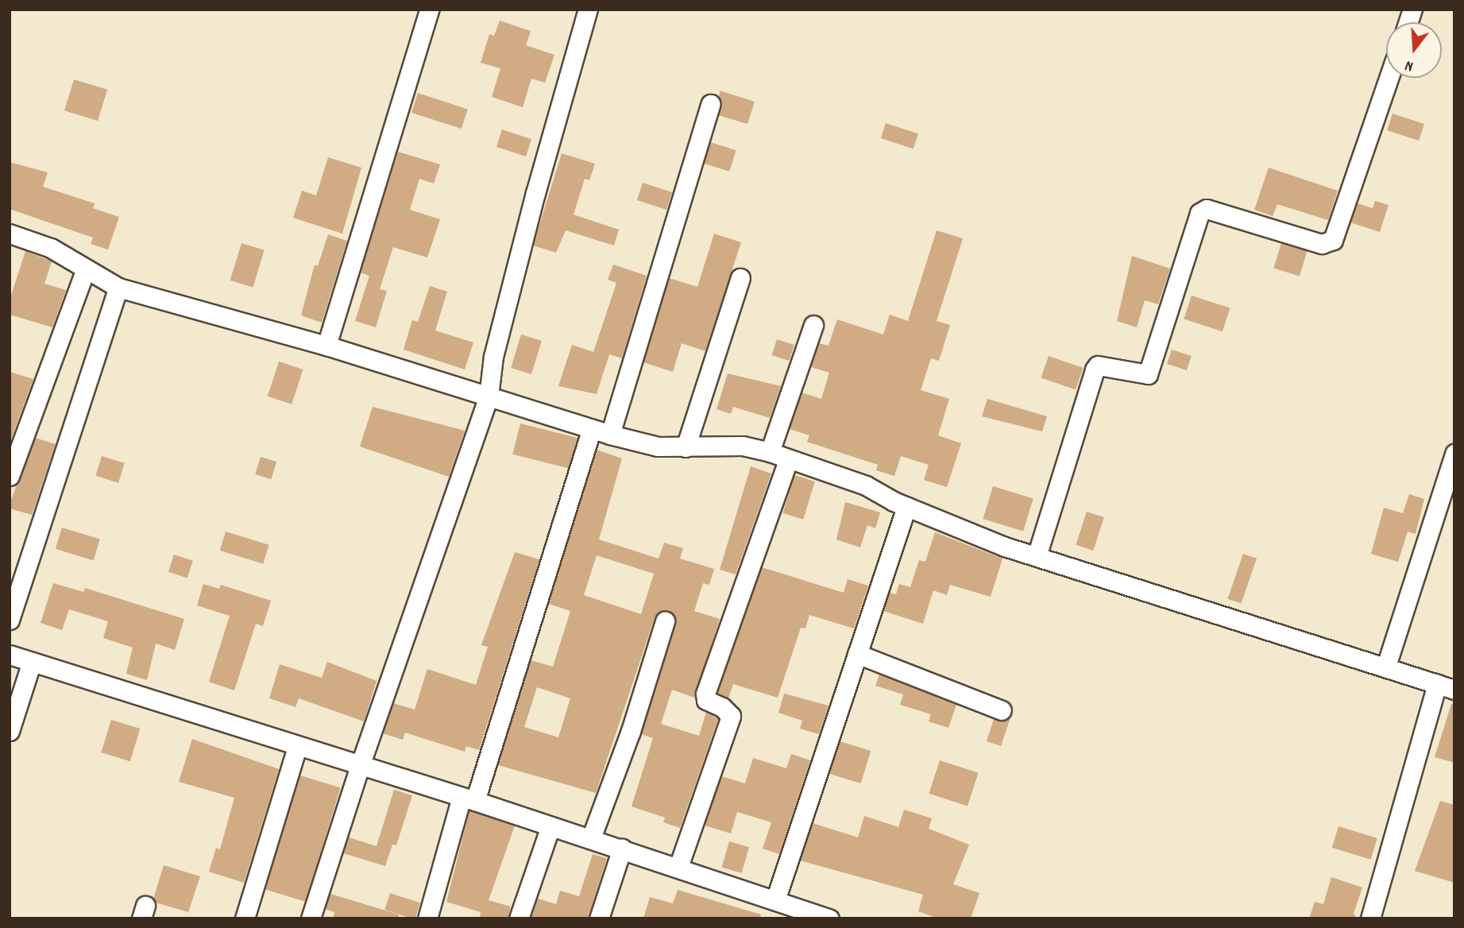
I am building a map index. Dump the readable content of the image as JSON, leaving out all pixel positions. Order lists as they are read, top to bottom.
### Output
{
  "north": "bottom"
}
